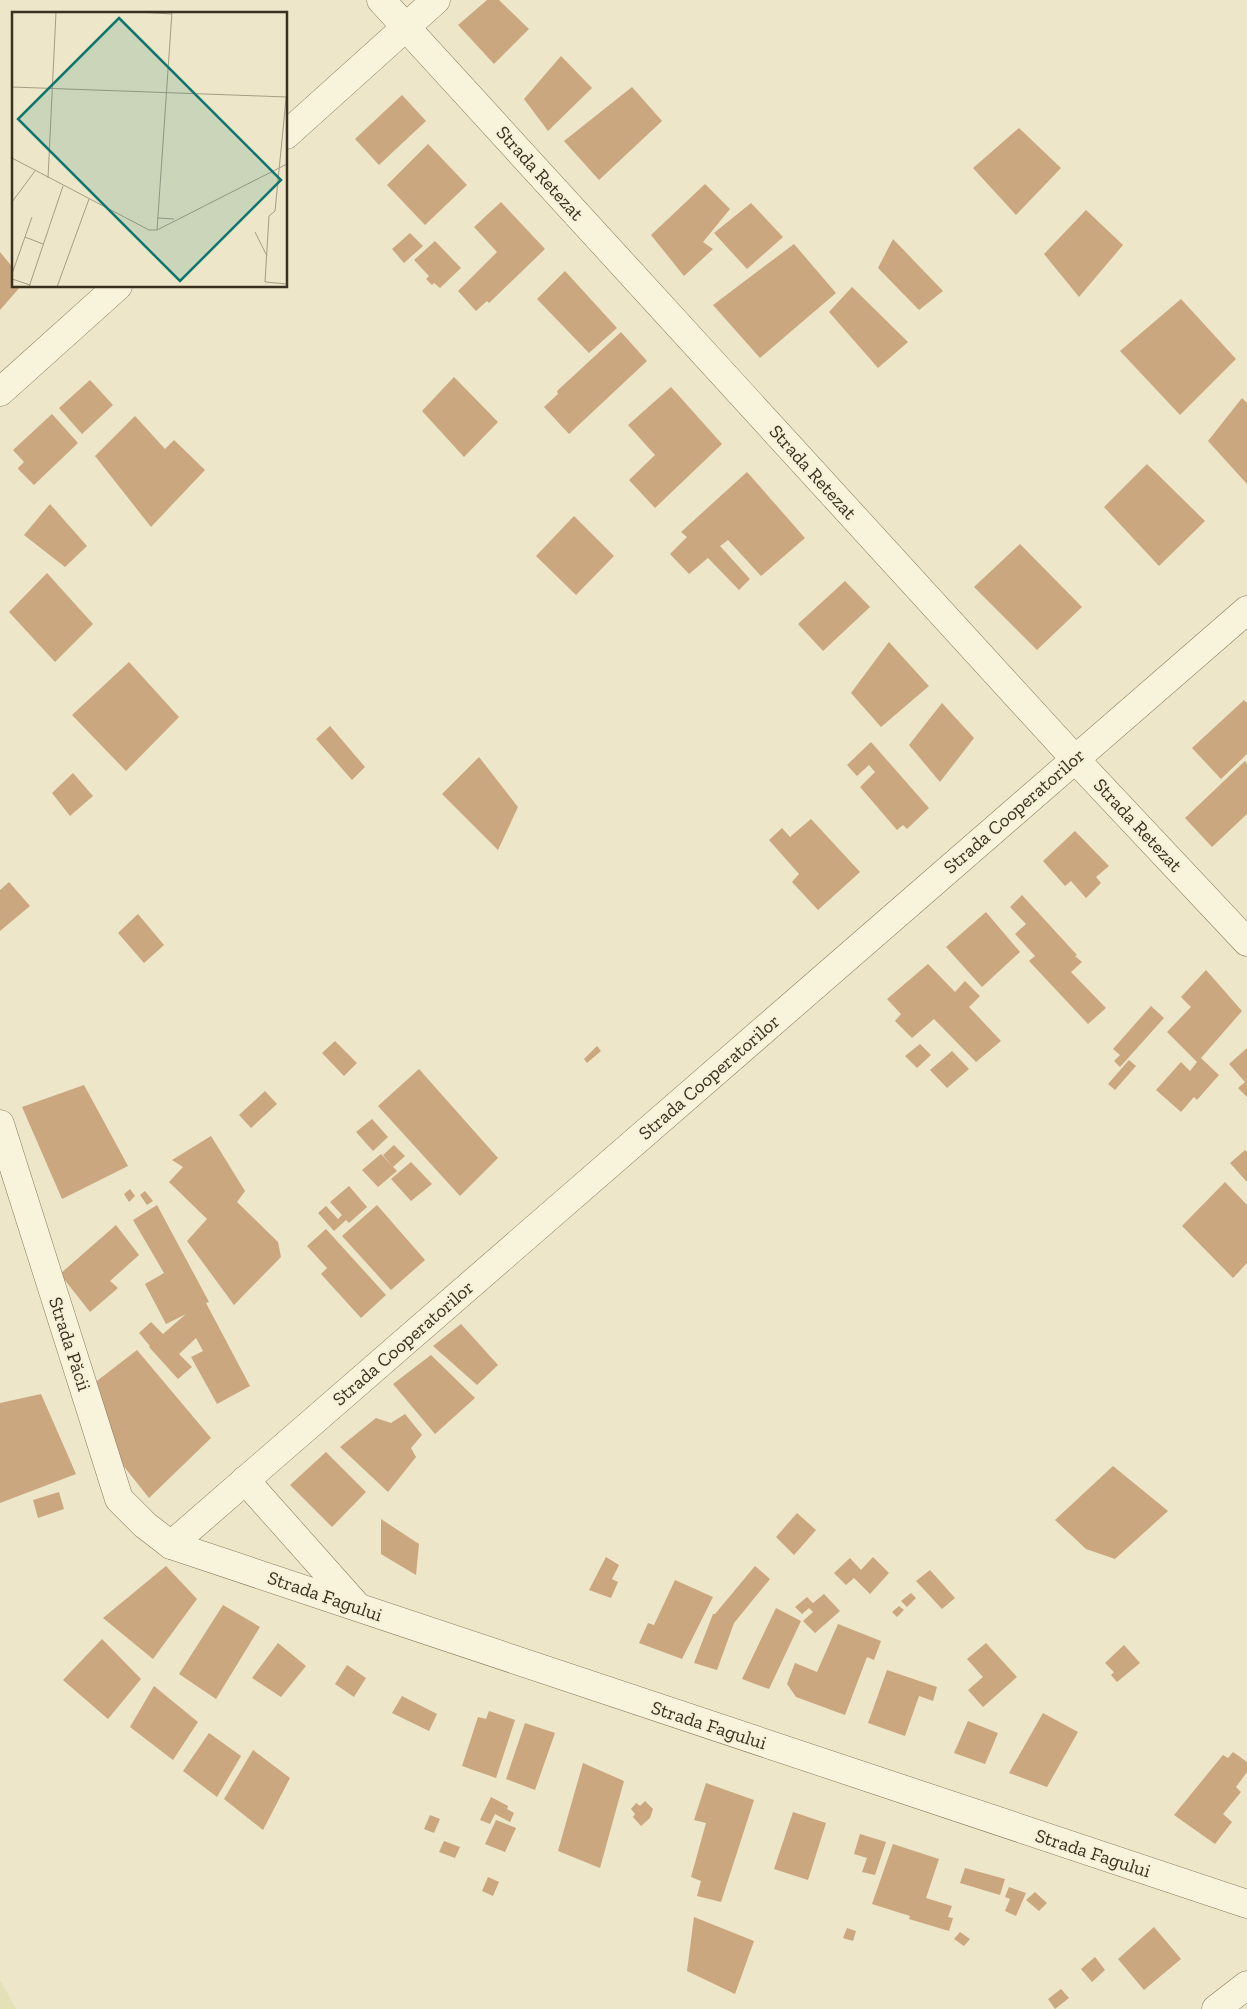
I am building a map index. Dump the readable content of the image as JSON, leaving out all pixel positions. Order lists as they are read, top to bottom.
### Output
{
  "streets": {
    "street": [
      "Strada Retezat",
      "Strada Cooperatorilor",
      "Strada Păcii",
      "Strada Fagului"
    ]
  },
  "crossings": [
    ["Strada Retezat", "Strada Cooperatorilor"],
    ["Strada Cooperatorilor", "Strada Păcii"],
    ["Strada Cooperatorilor", "Strada Fagului"],
    ["Strada Păcii", "Strada Fagului"]
  ]
}
